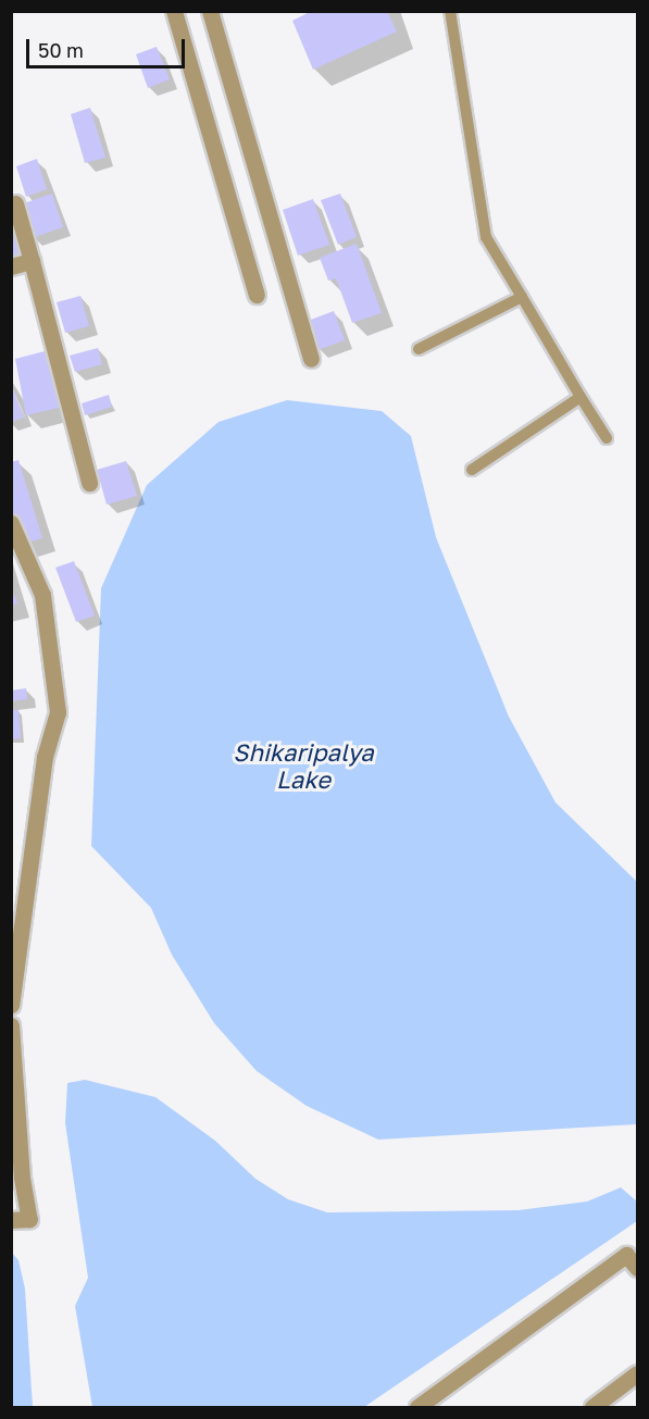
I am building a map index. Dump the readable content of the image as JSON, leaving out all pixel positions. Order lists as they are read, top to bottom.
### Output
{
  "water": ["Shikaripalya Lake"],
  "scale_bar": "50 m"
}
